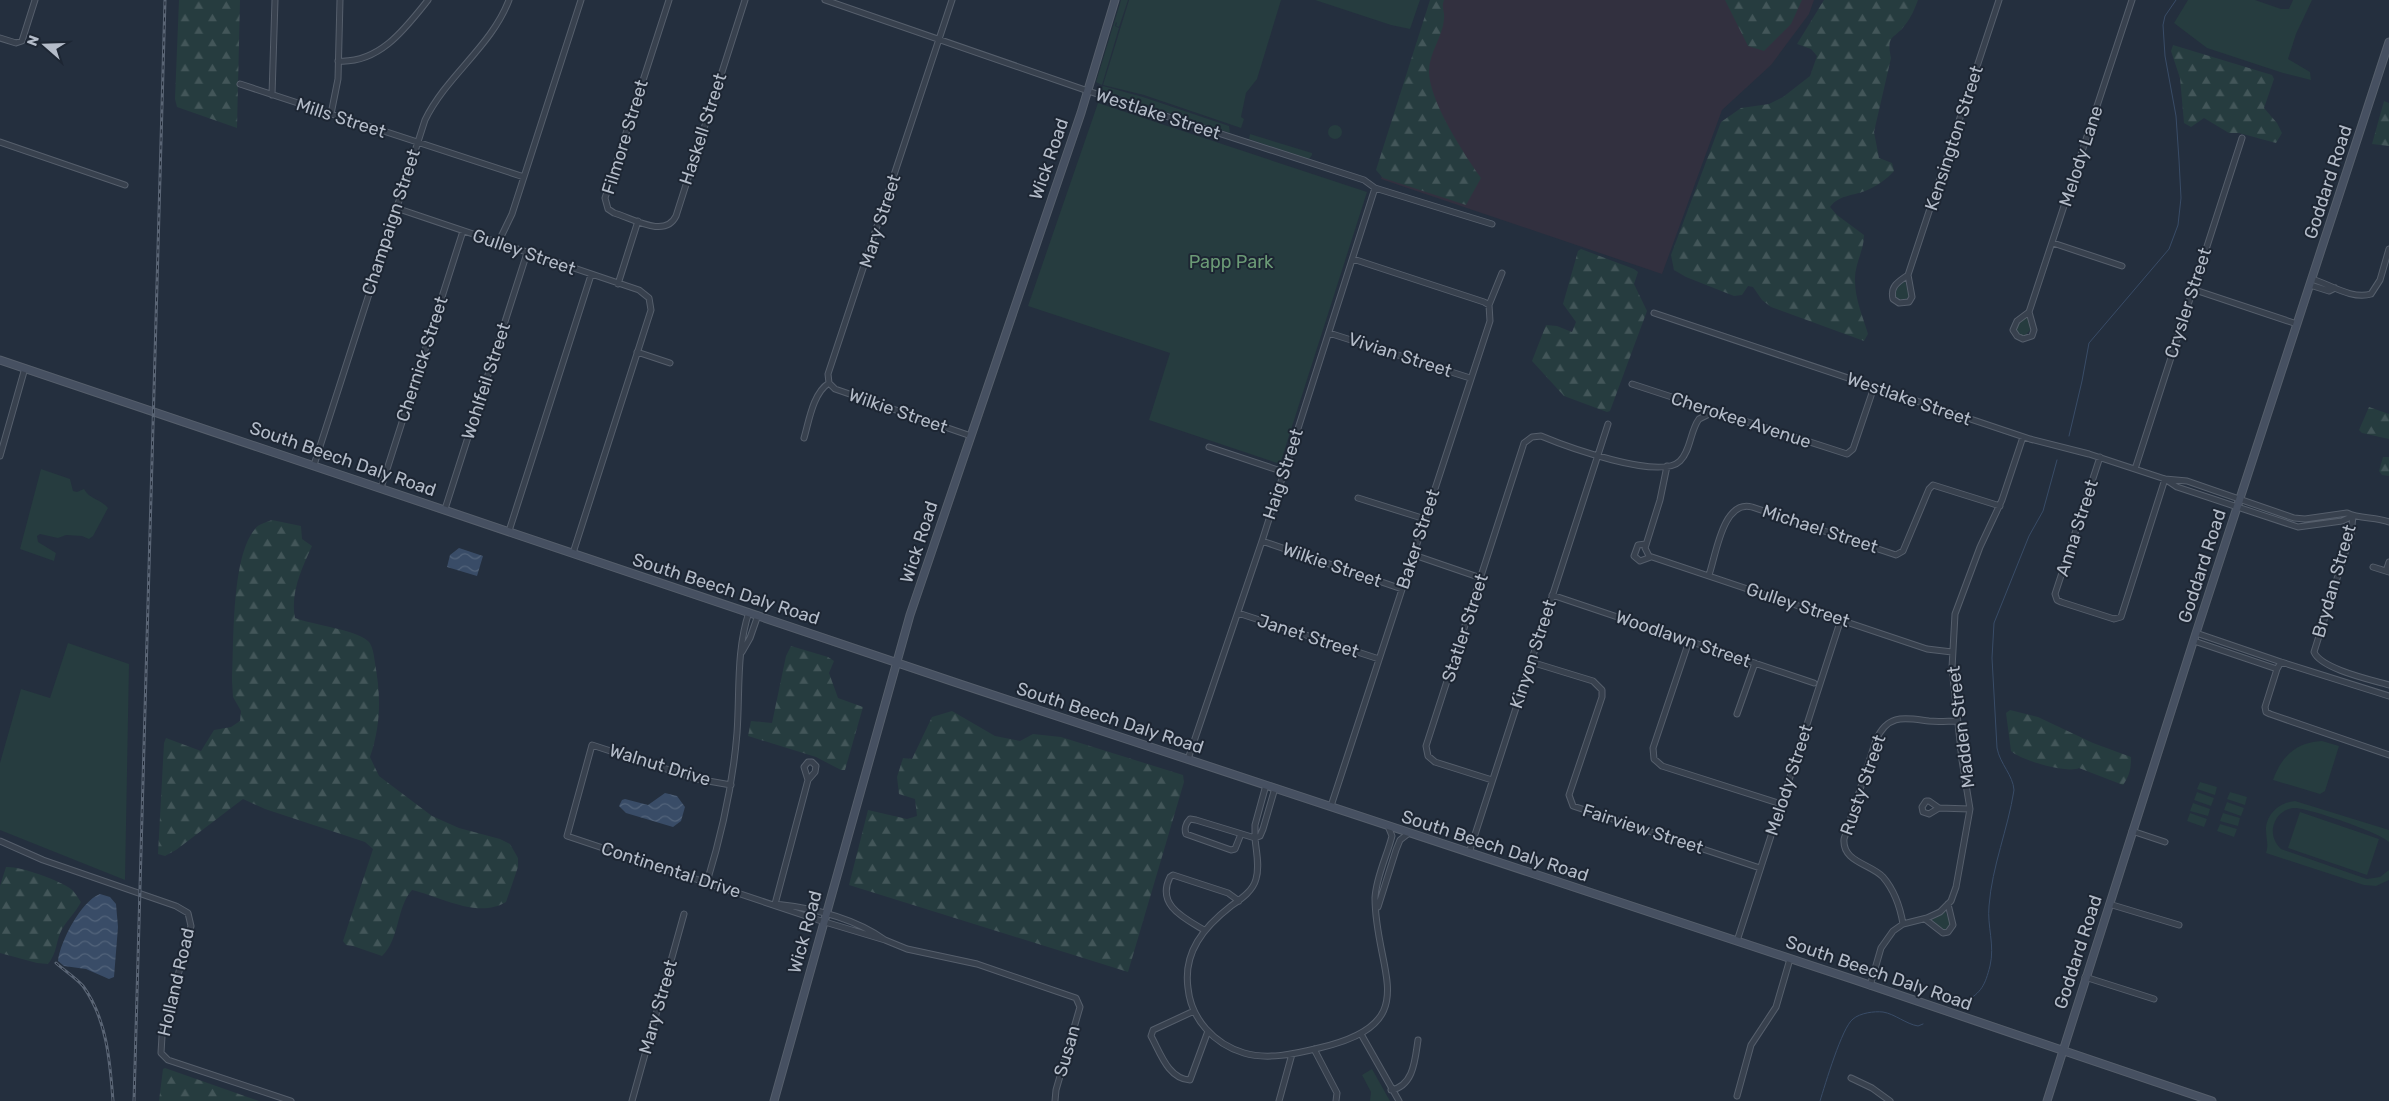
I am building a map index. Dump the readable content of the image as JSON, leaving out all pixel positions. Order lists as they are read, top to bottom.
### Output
{
  "streets": {
    "street": [
      "Westlake Street",
      "Mills Street",
      "Haskell Street",
      "Filmore Street",
      "Kensington Street",
      "Melody Lane",
      "Wick Road",
      "Goddard Road",
      "Mary Street",
      "Champaign Street",
      "Gulley Street",
      "Crysler Street",
      "Vivian Street",
      "Chernick Street",
      "Wohlfeil Street",
      "Wilkie Street",
      "Cherokee Avenue",
      "South Beech Daly Road",
      "Haig Street",
      "Anna Street",
      "Michael Street",
      "Baker Street",
      "Brydan Street",
      "Statler Street",
      "Janet Street",
      "Woodlawn Street",
      "Kinyon Street",
      "Madden Street",
      "Walnut Drive",
      "Melody Street",
      "Rusty Street",
      "Fairview Street",
      "Continental Drive",
      "Holland Road",
      "Susan"
    ]
  },
  "crossings": [
    ["Westlake Street", "Wick Road"],
    ["Westlake Street", "Goddard Road"],
    ["Westlake Street", "Mary Street"],
    ["Westlake Street", "Crysler Street"],
    ["Westlake Street", "Cherokee Avenue"],
    ["Westlake Street", "Haig Street"],
    ["Westlake Street", "Anna Street"],
    ["Westlake Street", "Brydan Street"],
    ["Westlake Street", "Madden Street"],
    ["Mills Street", "Champaign Street"],
    ["Haskell Street", "Filmore Street"],
    ["Wick Road", "Wilkie Street"],
    ["Wick Road", "South Beech Daly Road"],
    ["Wick Road", "Continental Drive"],
    ["Goddard Road", "South Beech Daly Road"],
    ["Goddard Road", "Brydan Street"],
    ["Mary Street", "Wilkie Street"],
    ["Champaign Street", "Gulley Street"],
    ["Champaign Street", "South Beech Daly Road"],
    ["Gulley Street", "Chernick Street"],
    ["Gulley Street", "Wohlfeil Street"],
    ["Gulley Street", "Michael Street"],
    ["Gulley Street", "Madden Street"],
    ["Gulley Street", "Melody Street"],
    ["Vivian Street", "Haig Street"],
    ["Vivian Street", "Baker Street"],
    ["Chernick Street", "South Beech Daly Road"],
    ["Wohlfeil Street", "South Beech Daly Road"],
    ["Wilkie Street", "Haig Street"],
    ["Wilkie Street", "Baker Street"],
    ["South Beech Daly Road", "Haig Street"],
    ["South Beech Daly Road", "Baker Street"],
    ["South Beech Daly Road", "Kinyon Street"],
    ["South Beech Daly Road", "Melody Street"],
    ["Haig Street", "Janet Street"],
    ["Michael Street", "Madden Street"],
    ["Baker Street", "Janet Street"],
    ["Statler Street", "Kinyon Street"],
    ["Woodlawn Street", "Kinyon Street"],
    ["Kinyon Street", "Fairview Street"],
    ["Madden Street", "Rusty Street"],
    ["Walnut Drive", "Continental Drive"],
    ["Melody Street", "Fairview Street"],
    ["Continental Drive", "Susan"]
  ],
  "parks": ["Papp Park"],
  "north": "left"
}
